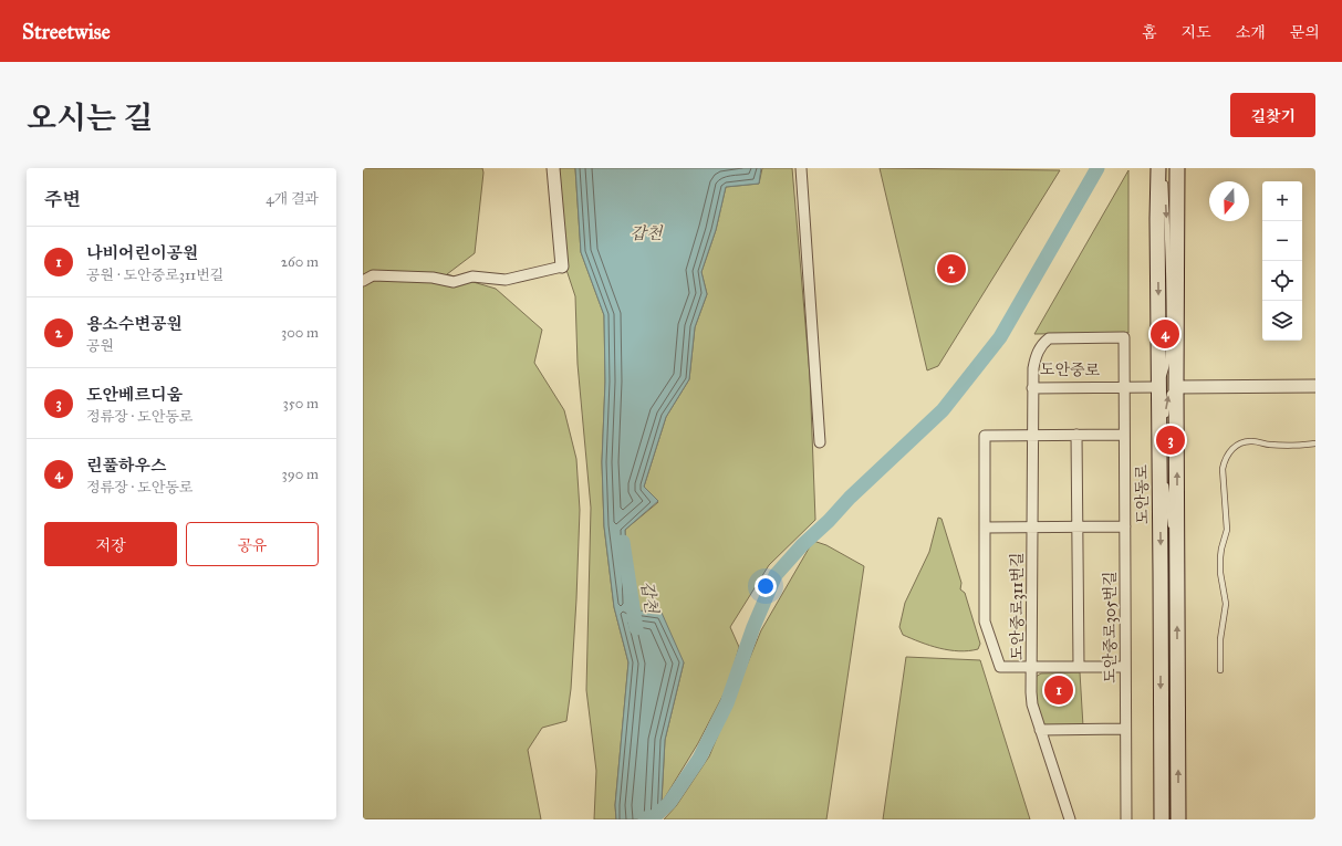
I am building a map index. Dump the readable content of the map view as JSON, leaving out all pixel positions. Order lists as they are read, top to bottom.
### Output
{
  "streets": {
    "main road": ["도안중로", "도안동로"],
    "street": ["도안중로311번길", "도안중로305번길"]
  },
  "crossings": [
    ["도안중로", "도안동로"],
    ["도안중로", "도안중로311번길"],
    ["도안중로", "도안중로305번길"]
  ],
  "water": ["갑천"],
  "north": "bottom",
  "page": {
    "header": "Streetwise",
    "nav": [
      "홈",
      "지도",
      "소개",
      "문의"
    ],
    "title": "오시는 길",
    "buttons": [
      "길찾기",
      ["저장", "공유"]
    ],
    "heading": ["주변", "4개 결과"],
    "map_buttons": ["+", "−"],
    "list": [
      {
        "mark": "1",
        "name": "나비어린이공원",
        "note": "공원 · 도안중로311번길",
        "value": "260 m"
      },
      {
        "mark": "2",
        "name": "용소수변공원",
        "note": "공원",
        "value": "300 m"
      },
      {
        "mark": "3",
        "name": "도안베르디움",
        "note": "정류장 · 도안동로",
        "value": "350 m"
      },
      {
        "mark": "4",
        "name": "린풀하우스",
        "note": "정류장 · 도안동로",
        "value": "390 m"
      }
    ],
    "pins": [
      "2",
      "4",
      "3",
      "1"
    ]
  }
}
